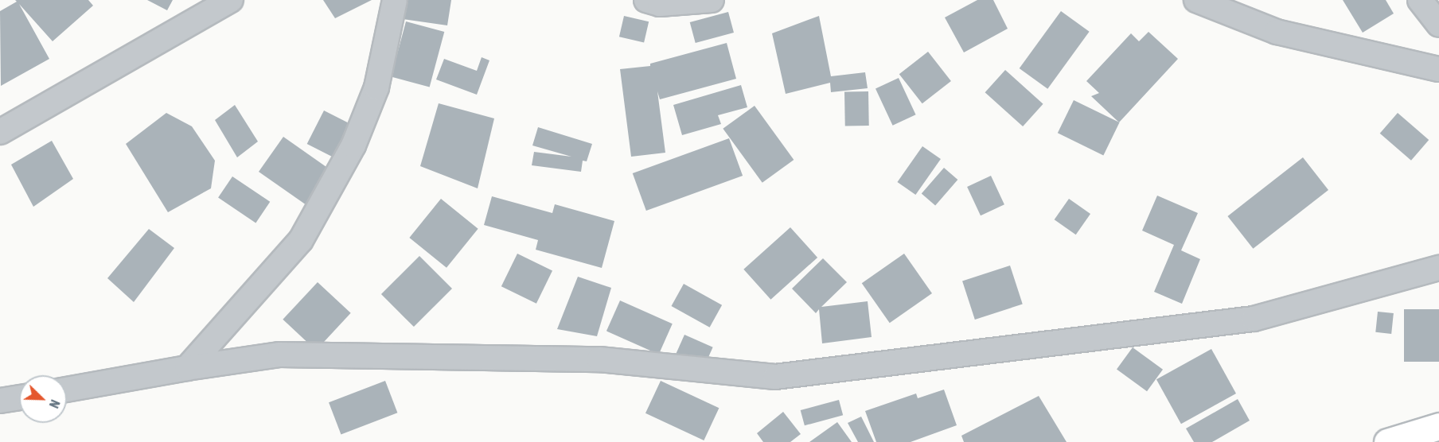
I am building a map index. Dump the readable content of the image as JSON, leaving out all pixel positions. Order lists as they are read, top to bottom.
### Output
{
  "north": "bottom right"
}
